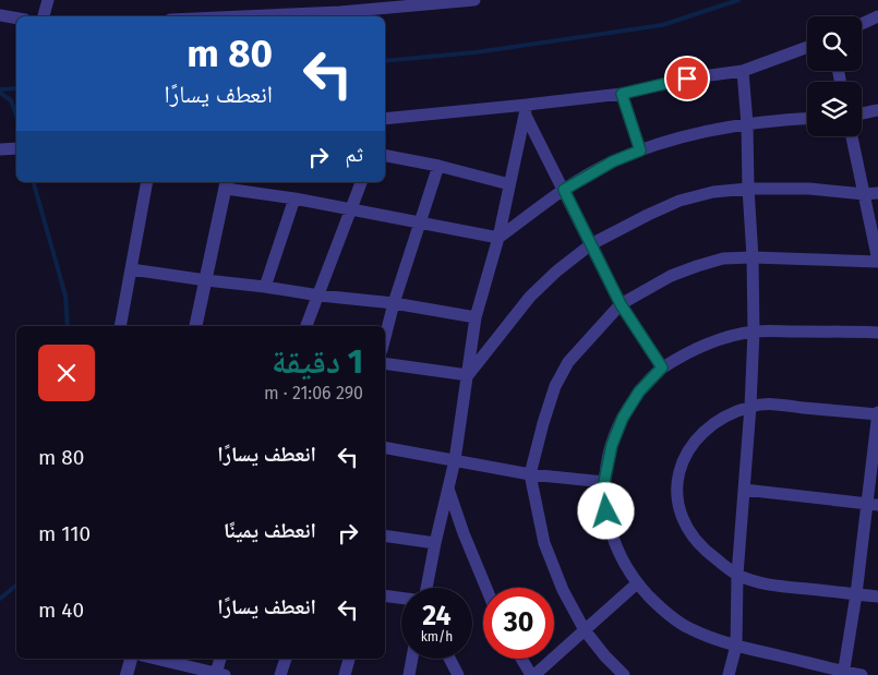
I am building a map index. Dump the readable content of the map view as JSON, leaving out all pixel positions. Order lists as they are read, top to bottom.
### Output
{
  "page": {
    "turn": ["80 m", "انعطف يسارًا"],
    "then": "ثم",
    "heading": ["1 دقيقة", "290 m · 21:06"],
    "list": [
      {
        "name": "انعطف يسارًا",
        "value": "80 m"
      },
      {
        "name": "انعطف يمينًا",
        "value": "110 m"
      },
      {
        "name": "انعطف يسارًا",
        "value": "40 m"
      }
    ],
    "speed": "24 km/h",
    "limit": "30"
  }
}
